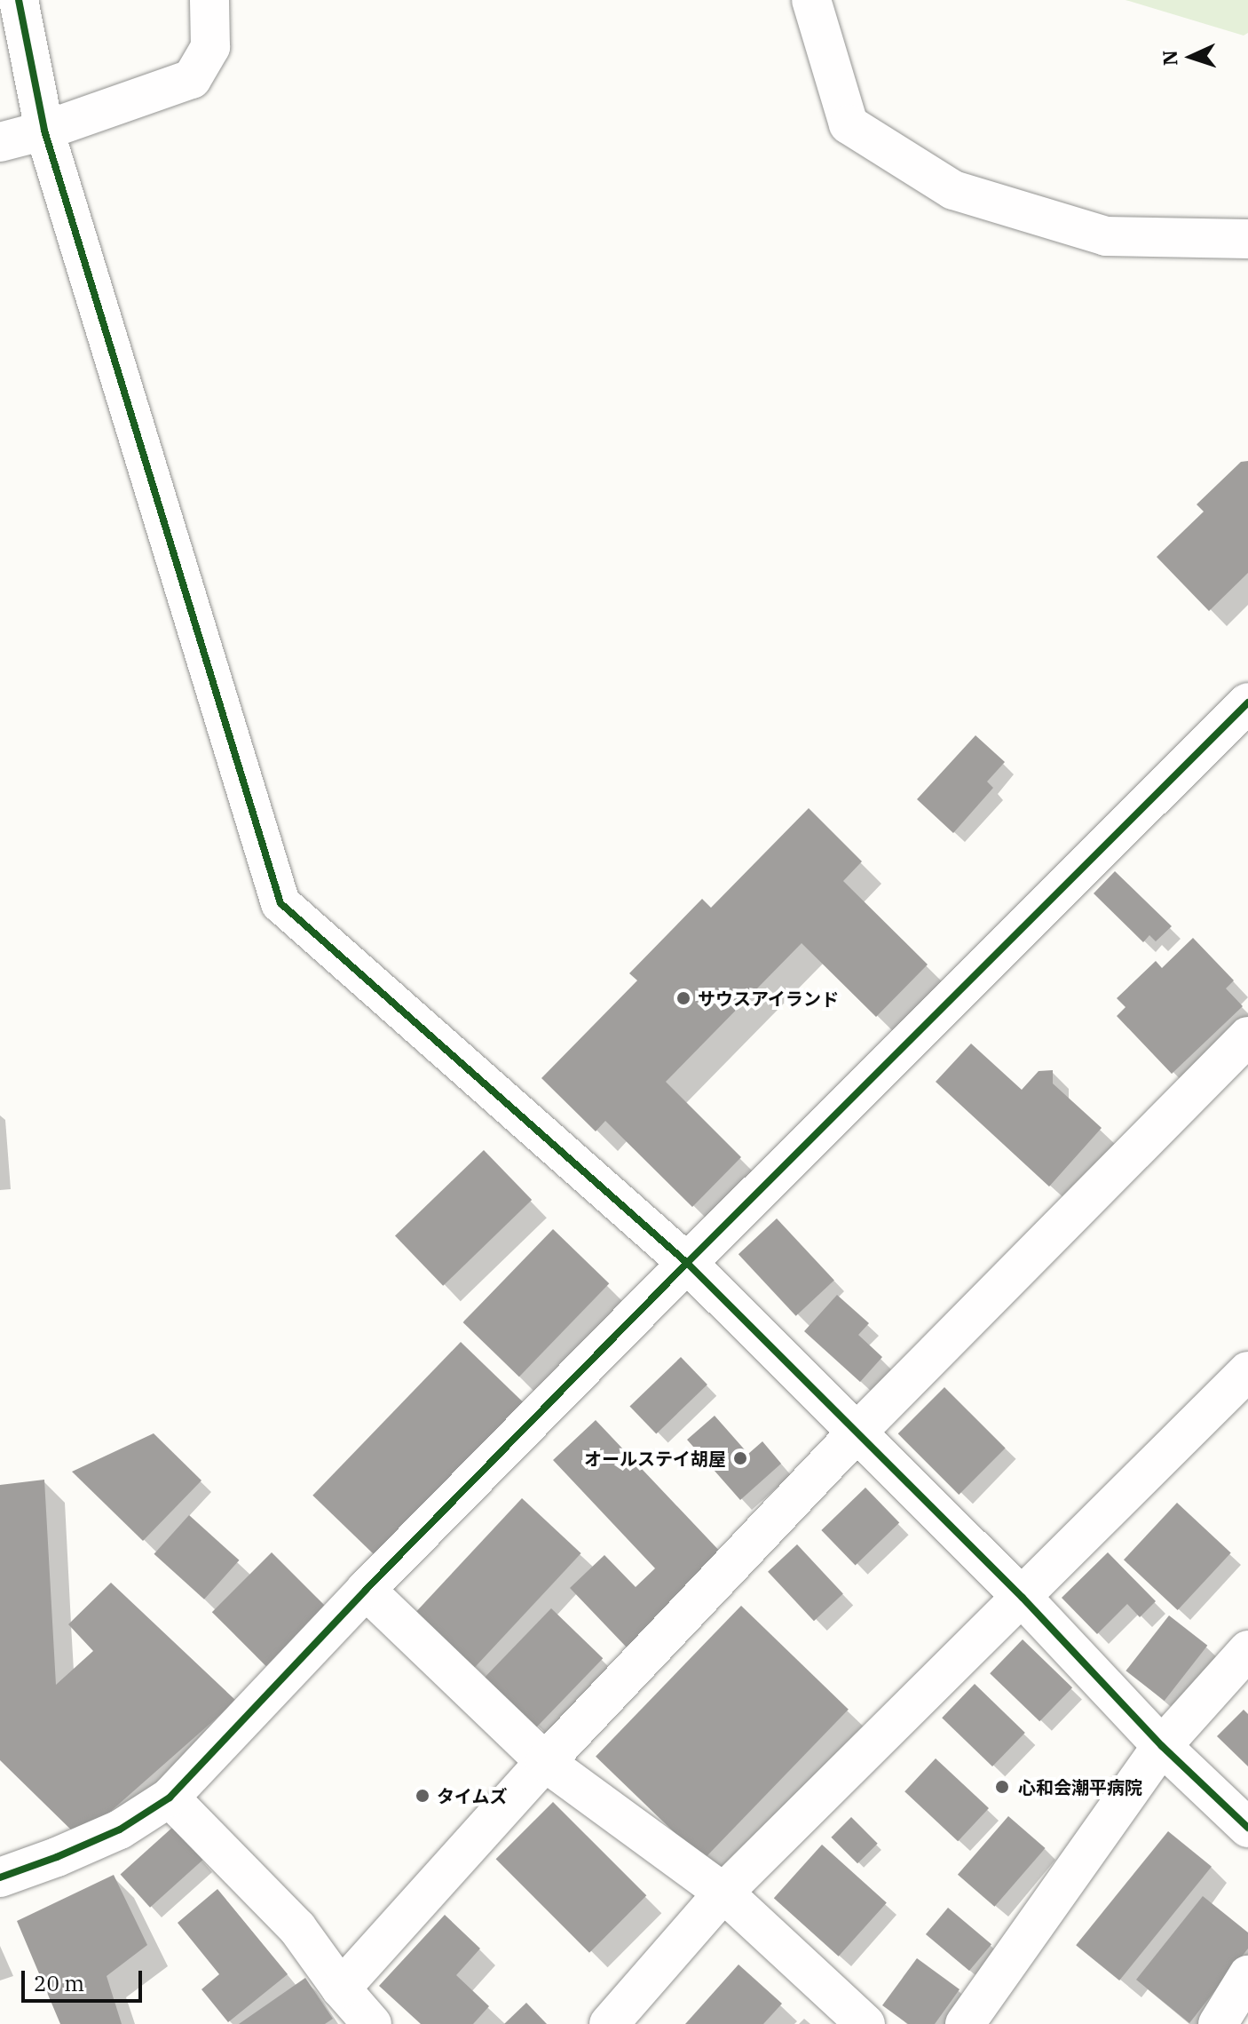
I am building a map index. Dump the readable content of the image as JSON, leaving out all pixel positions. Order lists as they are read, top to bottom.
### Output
{
  "places": [
    "サウスアイランド",
    "オールステイ胡屋",
    "心和会潮平病院",
    "タイムズ"
  ],
  "scale_bar": "20 m",
  "north": "left"
}
